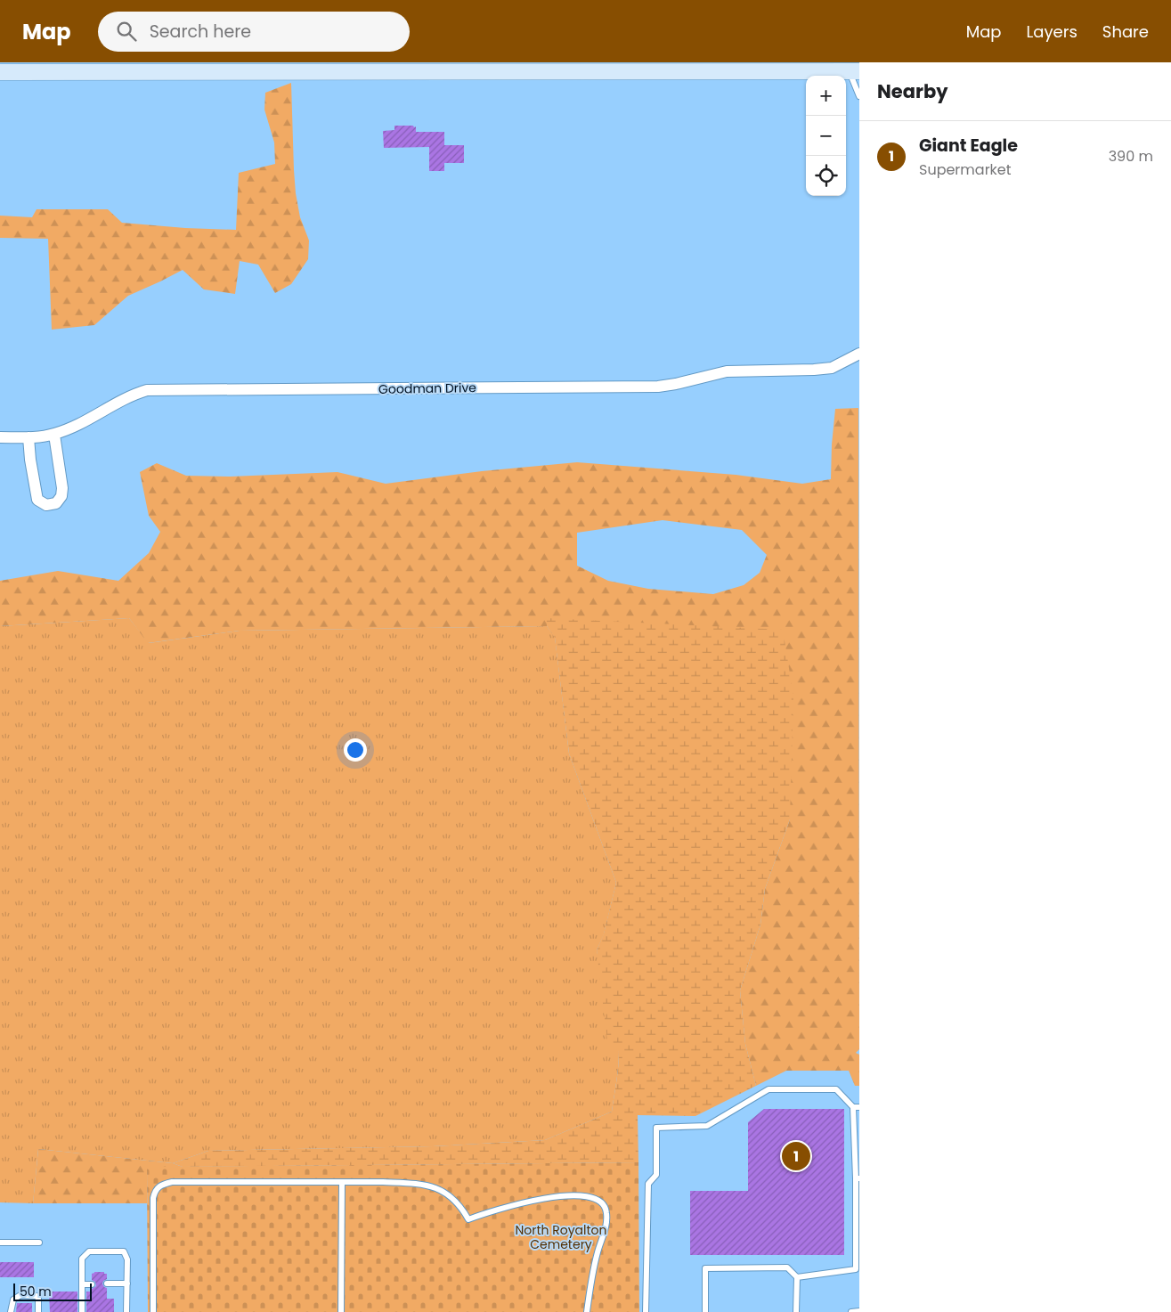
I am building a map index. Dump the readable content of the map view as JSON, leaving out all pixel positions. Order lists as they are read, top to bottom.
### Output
{
  "streets": {
    "street": ["Goodman Drive"]
  },
  "parks": ["North Royalton Cemetery"],
  "scale_bar": "50 m",
  "page": {
    "header": "Map",
    "search": "Search here",
    "nav": ["Map", "Layers", "Share"],
    "heading": "Nearby",
    "map_buttons": ["+", "−"],
    "list": [
      {
        "mark": "1",
        "name": "Giant Eagle",
        "note": "Supermarket",
        "value": "390 m"
      }
    ],
    "pins": "1",
    "scale": "50 m"
  }
}
